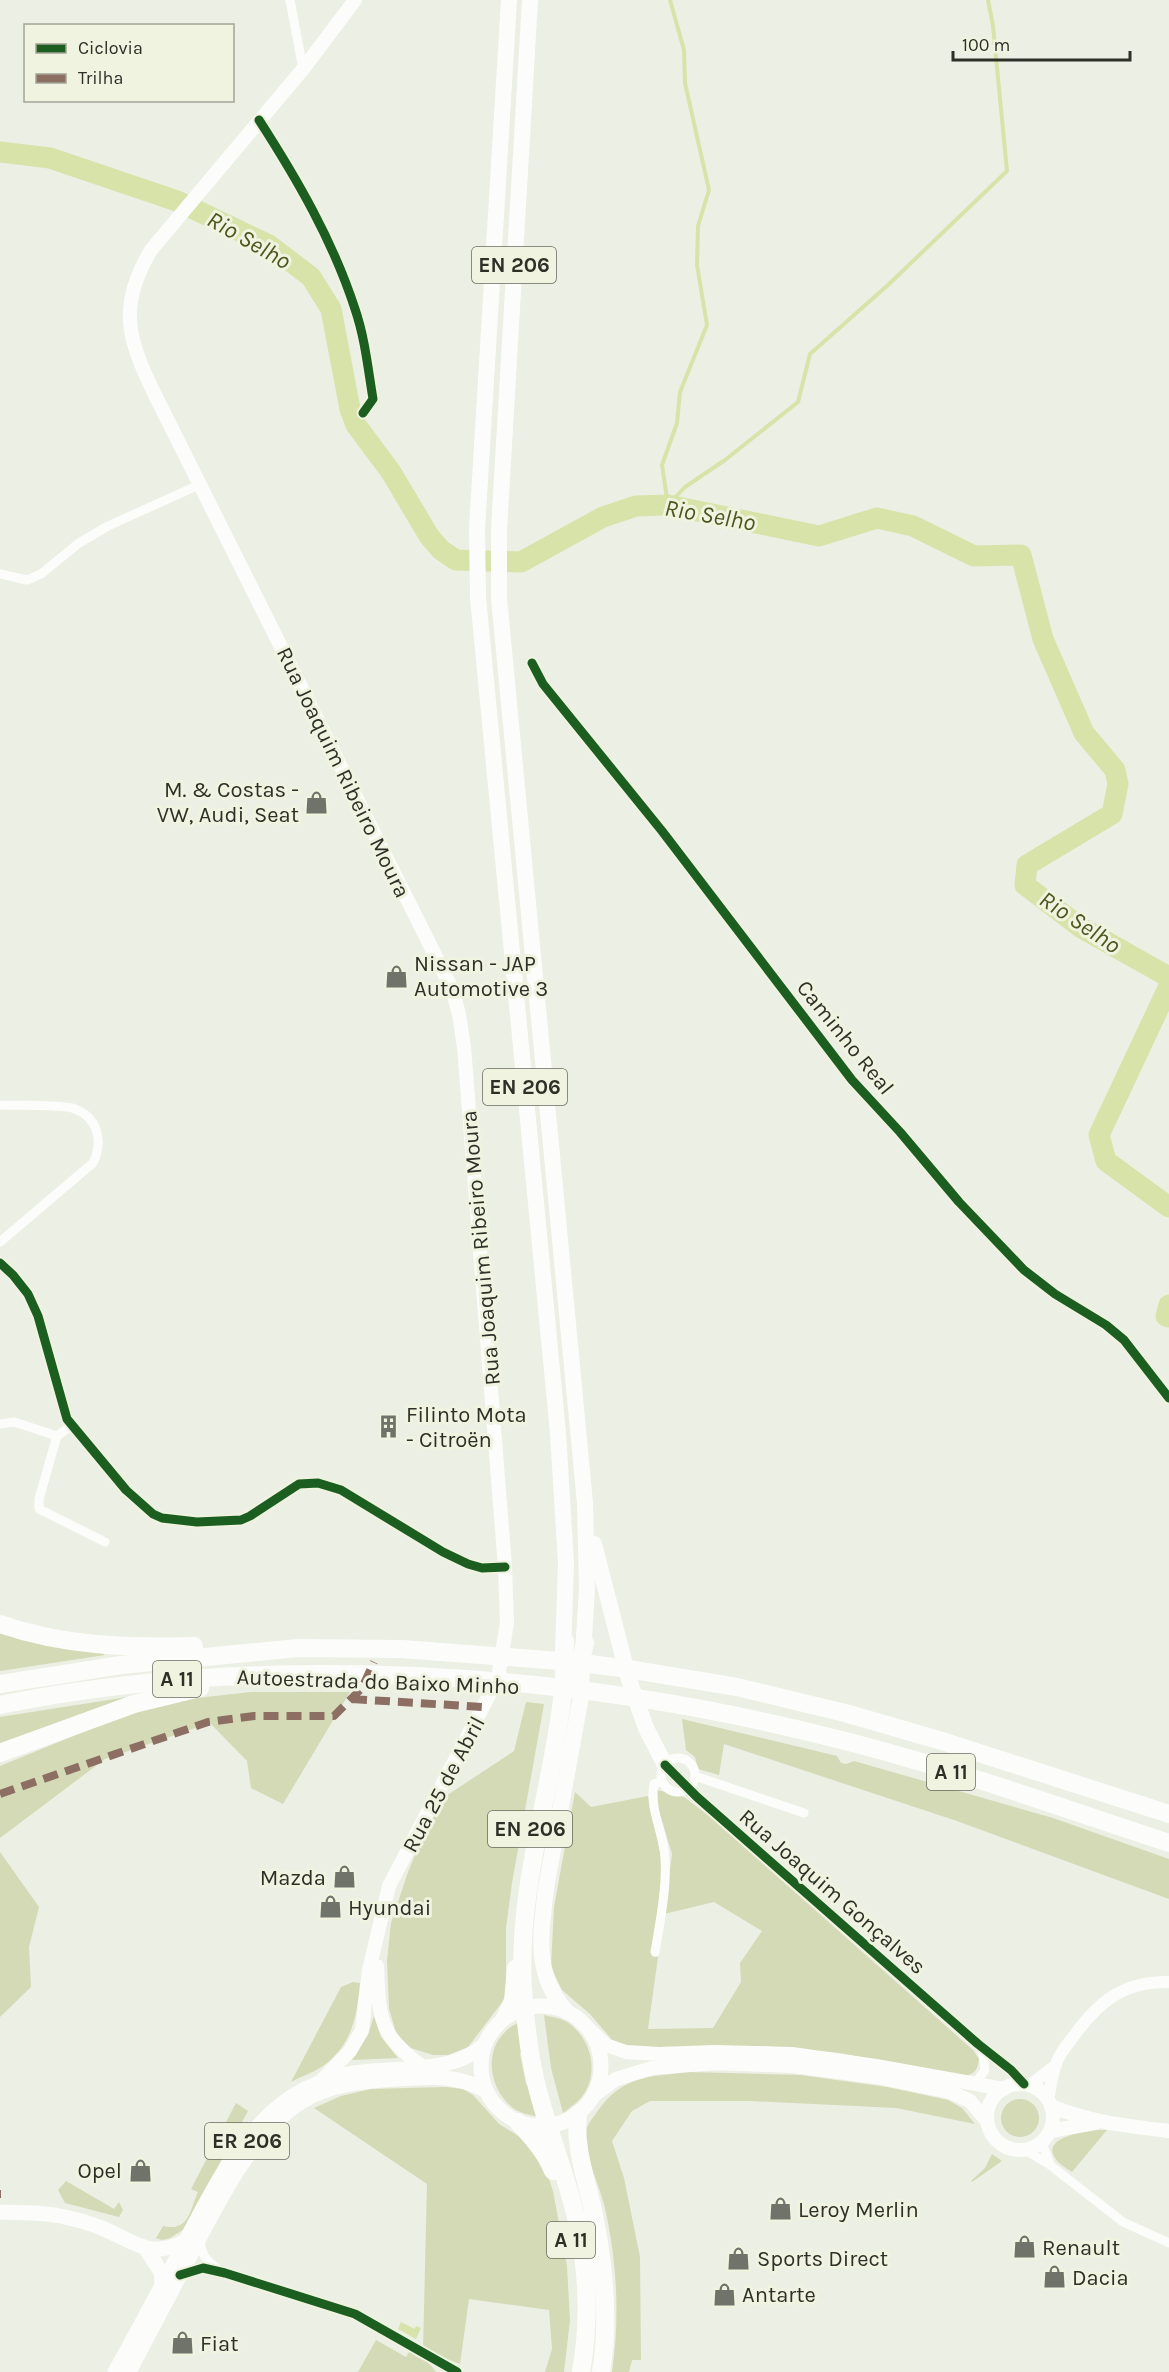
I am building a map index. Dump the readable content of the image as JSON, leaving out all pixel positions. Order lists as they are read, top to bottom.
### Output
{
  "streets": {
    "highway": ["EN 206", "A 11", "Autoestrada do Baixo Minho"],
    "main road": ["Rua Joaquim Ribeiro Moura", "Rua 25 de Abril", "ER 206"],
    "street": ["Rua Joaquim Gonçalves"],
    "cycle path": ["Caminho Real"]
  },
  "crossings": [
    ["EN 206", "A 11"],
    ["EN 206", "Rua 25 de Abril"],
    ["Rua Joaquim Ribeiro Moura", "Rua 25 de Abril"],
    ["A 11", "Autoestrada do Baixo Minho"],
    ["A 11", "Rua 25 de Abril"]
  ],
  "water": ["Rio Selho"],
  "places": {
    "shop": [
      "M. & Costas - VW, Audi, Seat",
      "Nissan - JAP Automotive 3",
      "Mazda",
      "Hyundai",
      "Opel",
      "Leroy Merlin",
      "Renault",
      "Sports Direct",
      "Dacia",
      "Antarte",
      "Fiat"
    ],
    "building": ["Filinto Mota - Citroën"]
  },
  "legend": ["Ciclovia", "Trilha"],
  "scale_bar": "100 m"
}
